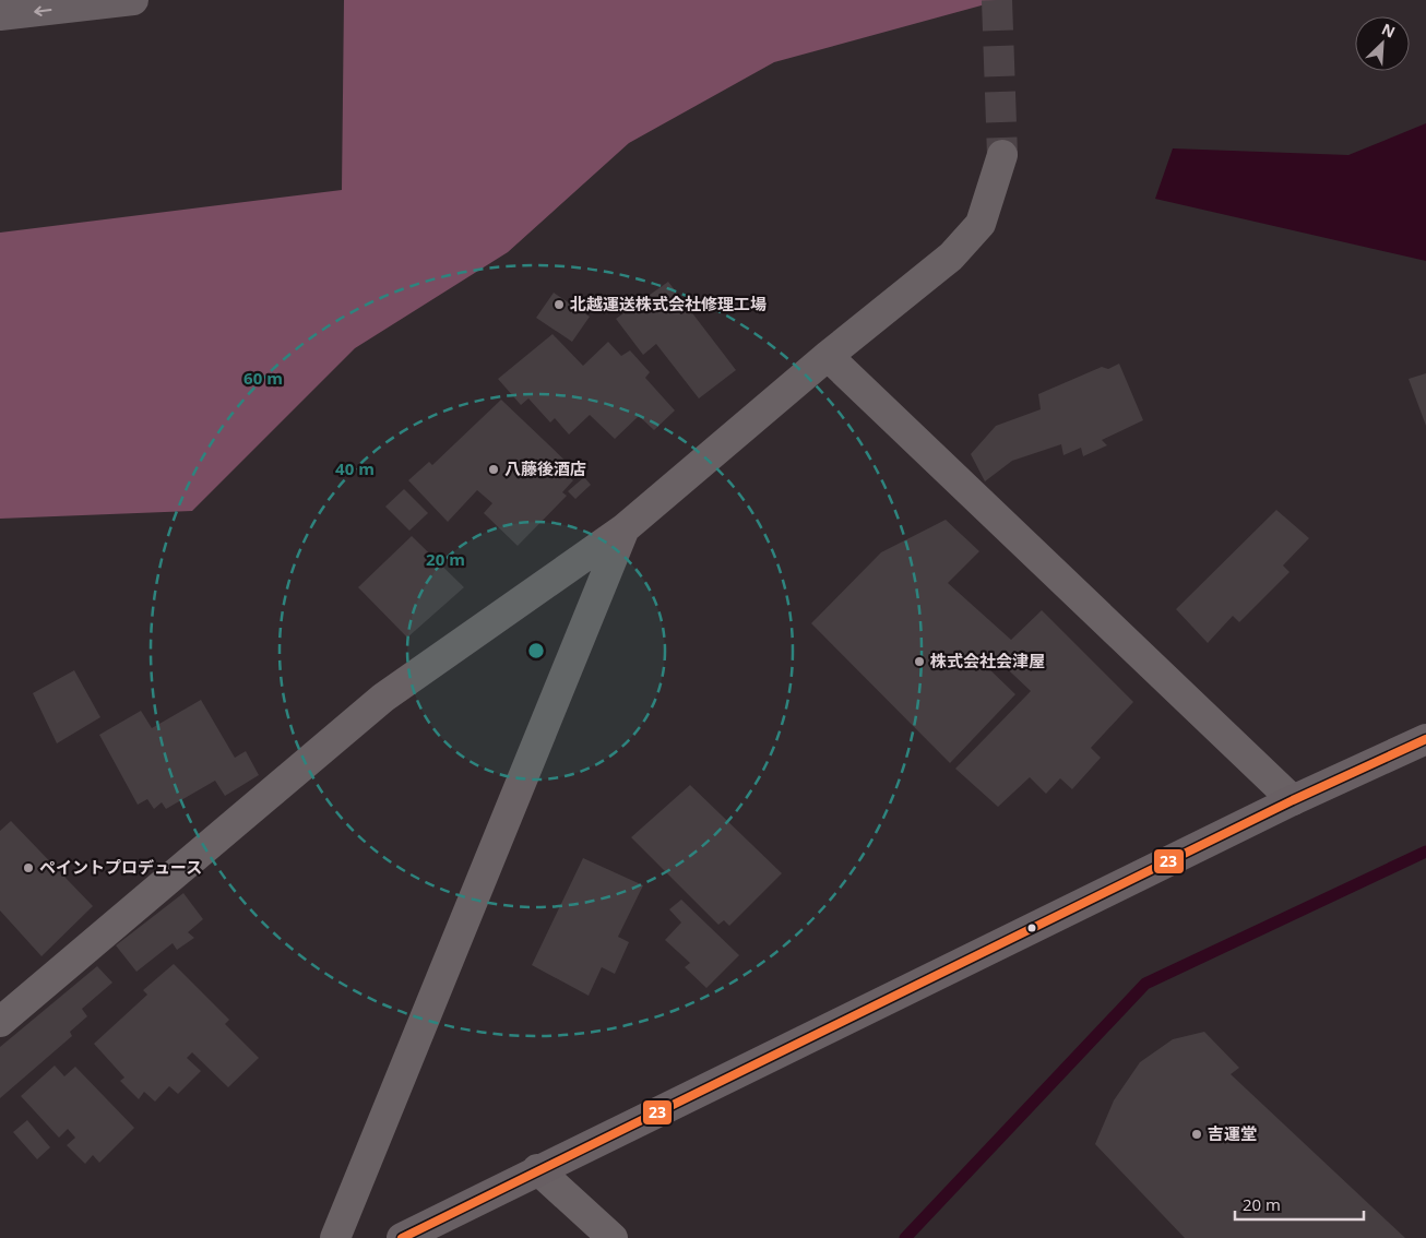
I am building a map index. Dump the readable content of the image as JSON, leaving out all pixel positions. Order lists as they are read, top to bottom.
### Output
{
  "places": [
    "北越運送株式会社修理工場",
    "八藤後酒店",
    "株式会社会津屋",
    "ペイントプロデュース",
    "吉運堂"
  ],
  "lines": ["transit line 23"],
  "scale_bar": "20 m",
  "north": "top right",
  "rings": ["60 m", "40 m", "20 m"]
}
